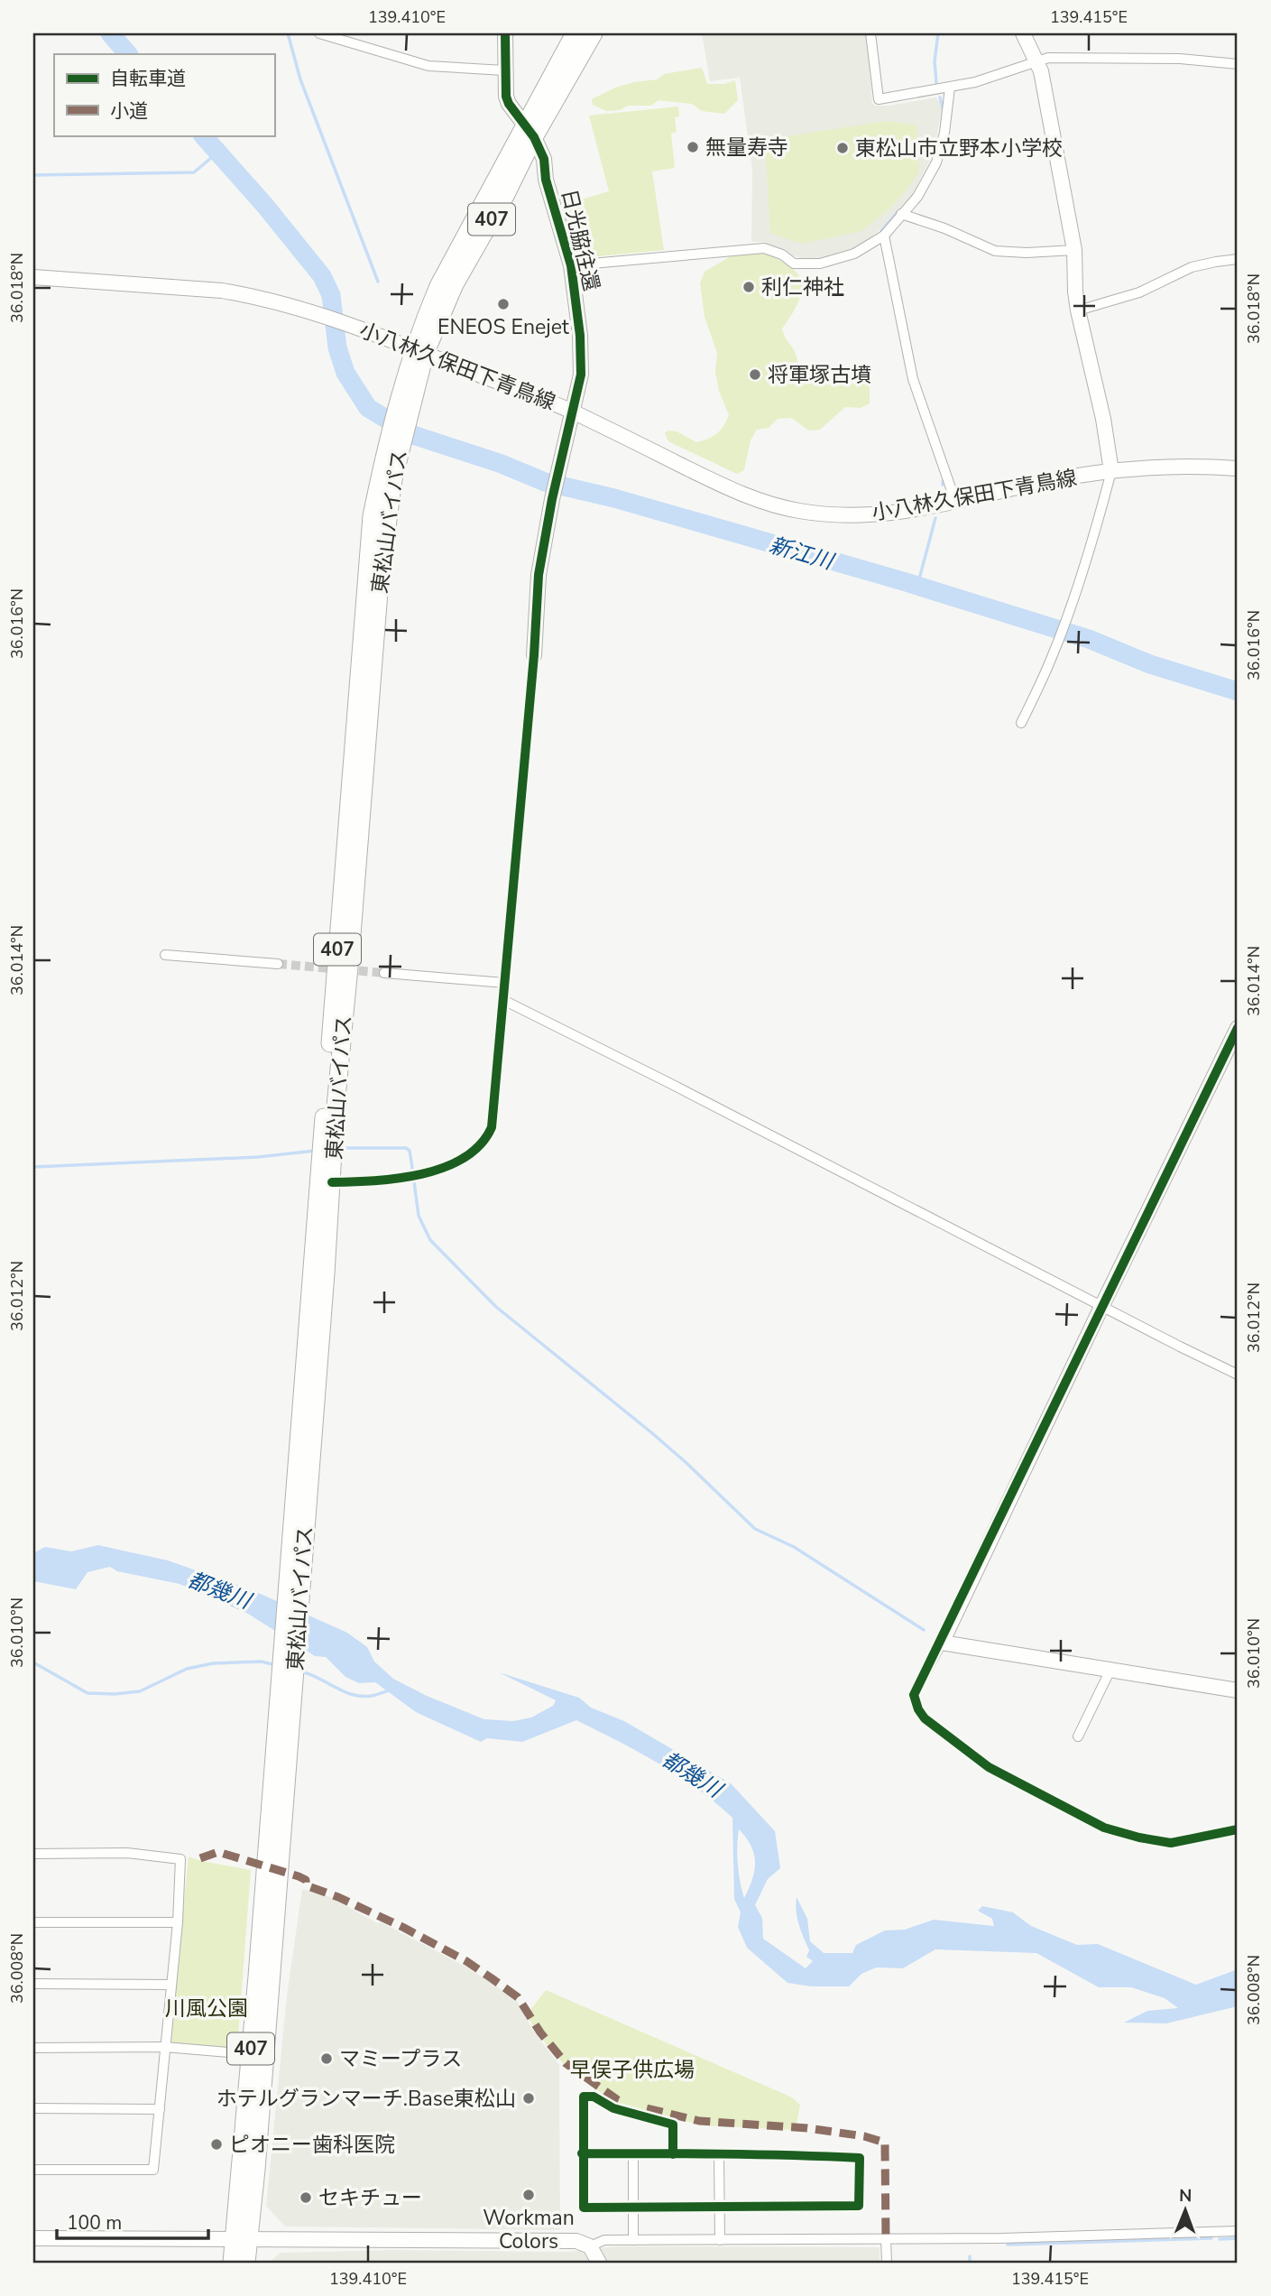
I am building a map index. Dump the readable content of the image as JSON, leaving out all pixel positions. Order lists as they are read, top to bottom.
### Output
{
  "streets": {
    "highway": ["407", "東松山バイパス"],
    "street": ["日光脇往還", "小八林久保田下青鳥線"]
  },
  "crossings": [
    ["日光脇往還", "小八林久保田下青鳥線"],
    ["日光脇往還", "東松山バイパス"],
    ["小八林久保田下青鳥線", "東松山バイパス"]
  ],
  "water": ["新江川", "都幾川"],
  "parks": ["川風公園", "早俣子供広場"],
  "places": [
    "無量寿寺",
    "東松山市立野本小学校",
    "利仁神社",
    "ENEOS Enejet",
    "将軍塚古墳",
    "マミープラス",
    "ホテルグランマーチ.Base東松山",
    "ピオニー歯科医院",
    "Workman Colors",
    "セキチュー"
  ],
  "legend": ["自転車道", "小道"],
  "scale_bar": "100 m",
  "north": "top",
  "coordinates": [
    "139.410°E",
    "139.415°E",
    "36.018°N",
    "36.016°N",
    "36.014°N",
    "36.012°N",
    "36.010°N",
    "36.008°N"
  ]
}
